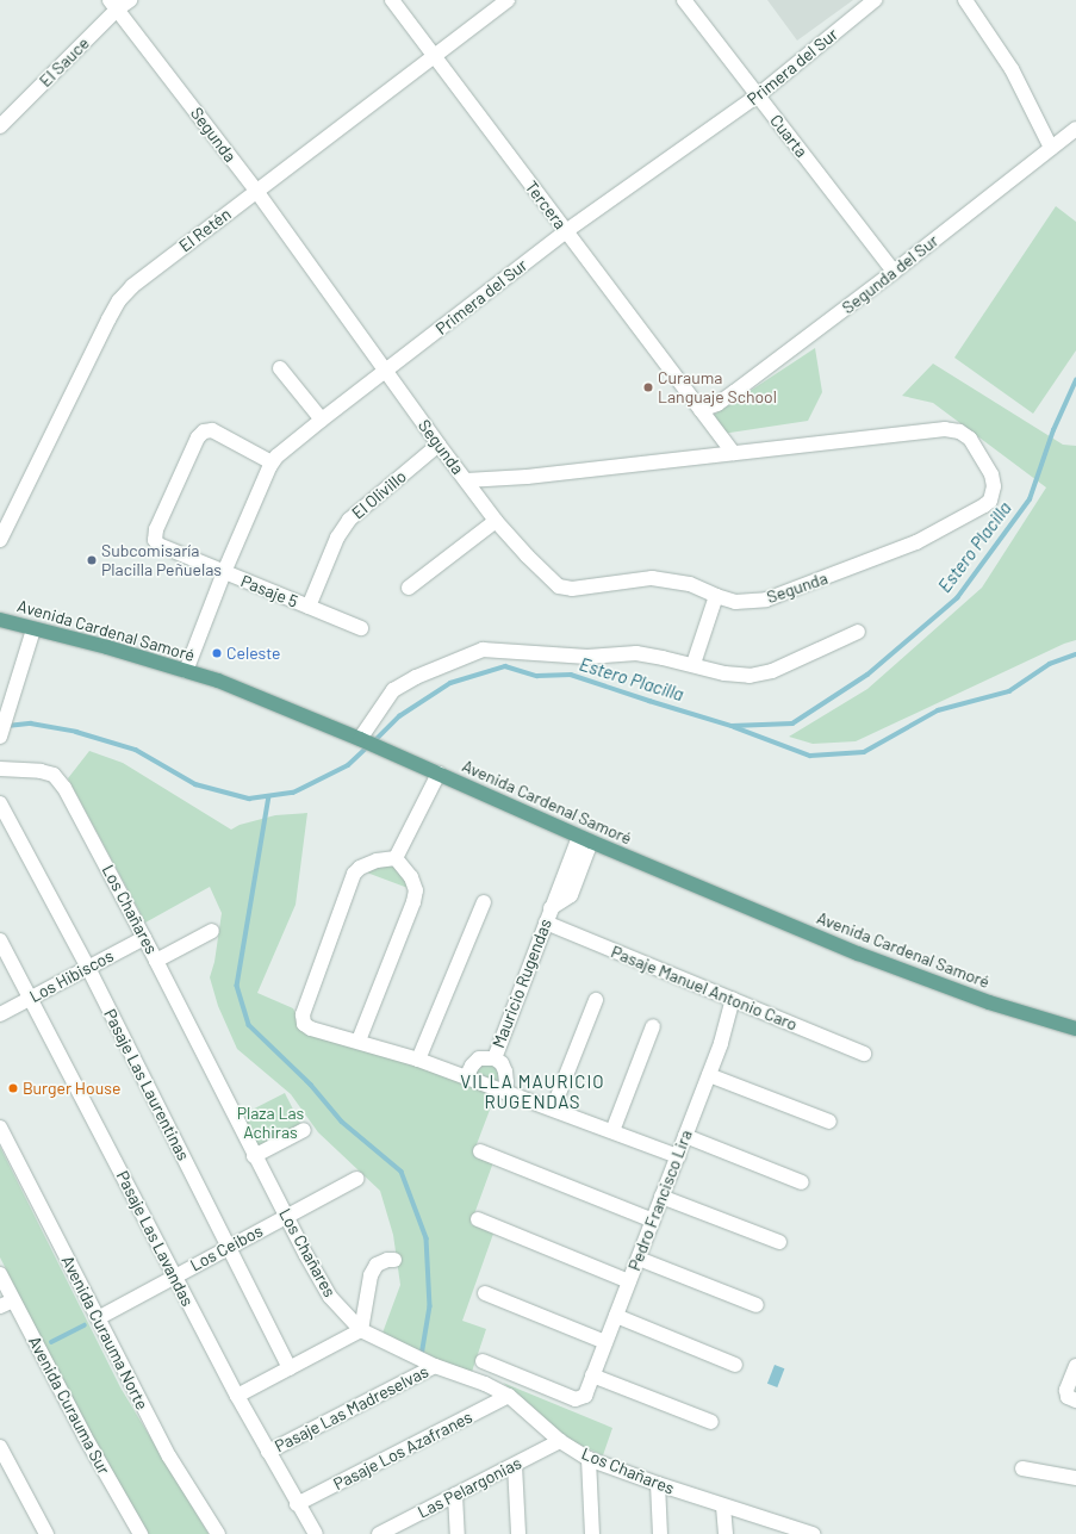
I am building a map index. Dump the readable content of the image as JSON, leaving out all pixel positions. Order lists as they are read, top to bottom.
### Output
{
  "streets": {
    "main road": ["Avenida Cardenal Samoré"],
    "street": [
      "El Sauce",
      "Primera del Sur",
      "Segunda",
      "Cuarta",
      "Tercera",
      "El Retén",
      "Segunda del Sur",
      "El Olivillo",
      "Pasaje 5",
      "Los Chañares",
      "Los Hibiscos",
      "Mauricio Rugendas",
      "Pasaje Manuel Antonio Caro",
      "Pasaje Las Laurentinas",
      "Pedro Francisco Lira",
      "Pasaje Las Lavandas",
      "Los Ceibos",
      "Avenida Curauma Norte",
      "Avenida Curauma Sur",
      "Pasaje Las Madreselvas",
      "Pasaje Los Azafranes",
      "Las Pelargonias"
    ]
  },
  "crossings": [
    ["El Sauce", "Segunda"],
    ["Primera del Sur", "Segunda"],
    ["Primera del Sur", "Cuarta"],
    ["Primera del Sur", "Tercera"],
    ["Primera del Sur", "Pasaje 5"],
    ["Primera del Sur", "Avenida Cardenal Samoré"],
    ["Segunda", "Tercera"],
    ["Segunda", "El Retén"],
    ["Segunda", "El Olivillo"],
    ["Cuarta", "Segunda del Sur"],
    ["Tercera", "El Retén"],
    ["Tercera", "Segunda del Sur"],
    ["El Olivillo", "Pasaje 5"],
    ["Avenida Cardenal Samoré", "Mauricio Rugendas"],
    ["Los Chañares", "Los Hibiscos"],
    ["Los Chañares", "Los Ceibos"],
    ["Los Chañares", "Pasaje Las Madreselvas"],
    ["Los Chañares", "Pasaje Los Azafranes"],
    ["Los Chañares", "Las Pelargonias"],
    ["Los Hibiscos", "Pasaje Las Laurentinas"],
    ["Los Hibiscos", "Pasaje Las Lavandas"],
    ["Mauricio Rugendas", "Pasaje Manuel Antonio Caro"],
    ["Pasaje Manuel Antonio Caro", "Pedro Francisco Lira"],
    ["Pasaje Las Laurentinas", "Los Ceibos"],
    ["Pasaje Las Lavandas", "Los Ceibos"],
    ["Pasaje Las Lavandas", "Pasaje Las Madreselvas"],
    ["Pasaje Las Lavandas", "Pasaje Los Azafranes"],
    ["Los Ceibos", "Avenida Curauma Norte"]
  ],
  "districts": ["VILLA MAURICIO RUGENDAS"],
  "water": ["Estero Placilla"],
  "parks": ["Plaza Las Achiras"],
  "places": [
    "Curauma Languaje School",
    "Subcomisaría Placilla Peñuelas",
    "Celeste",
    "Burger House"
  ]
}
